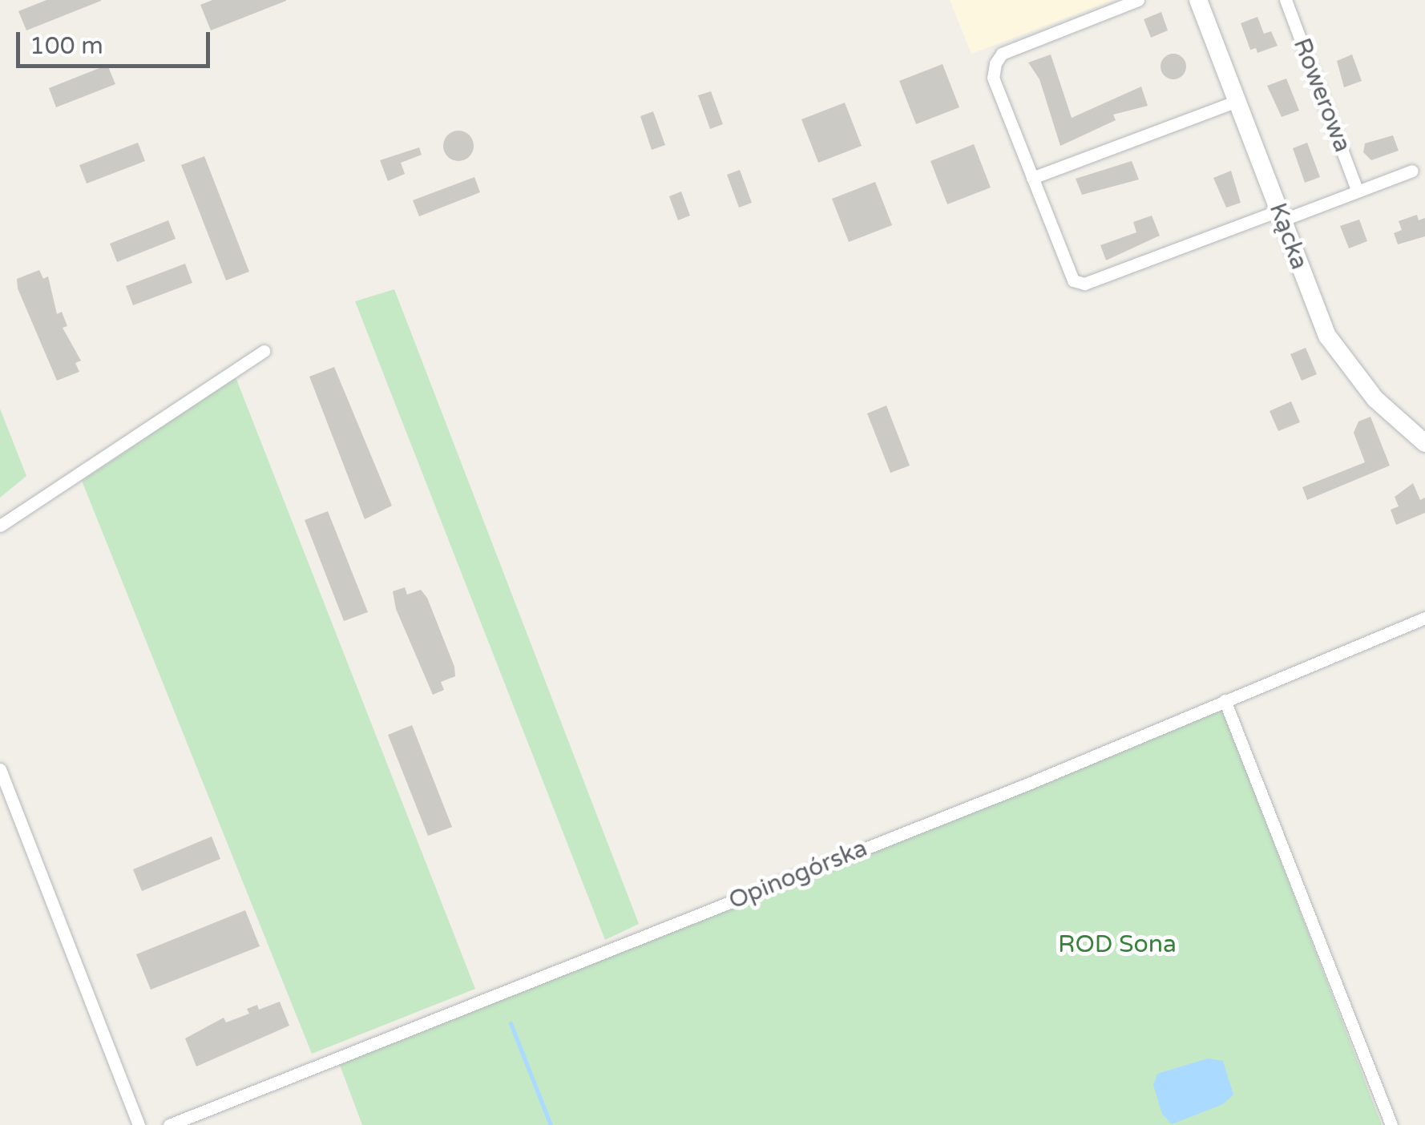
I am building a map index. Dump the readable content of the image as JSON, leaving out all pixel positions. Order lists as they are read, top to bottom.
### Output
{
  "streets": {
    "street": ["Rowerowa", "Kącka", "Opinogórska"]
  },
  "parks": ["ROD Sona"],
  "scale_bar": "100 m"
}
